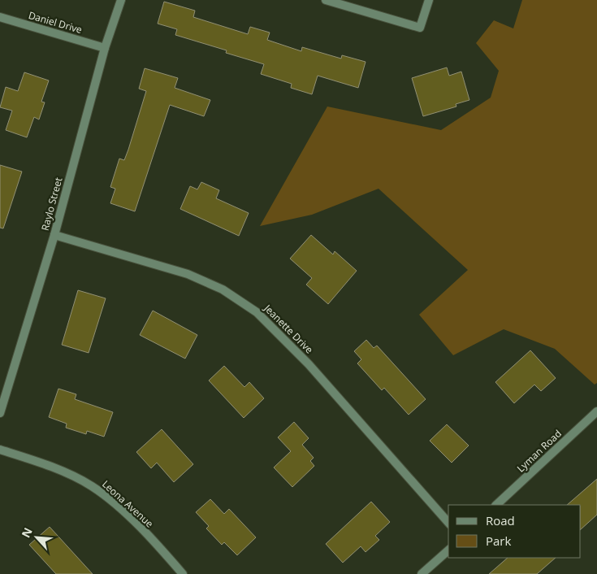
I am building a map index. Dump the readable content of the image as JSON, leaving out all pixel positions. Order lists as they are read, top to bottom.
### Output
{
  "streets": {
    "street": [
      "Daniel Drive",
      "Raylo Street",
      "Jeanette Drive",
      "Lyman Road",
      "Leona Avenue"
    ]
  },
  "crossings": [
    ["Daniel Drive", "Raylo Street"],
    ["Raylo Street", "Jeanette Drive"]
  ],
  "legend": ["Road", "Park"],
  "north": "top left"
}
